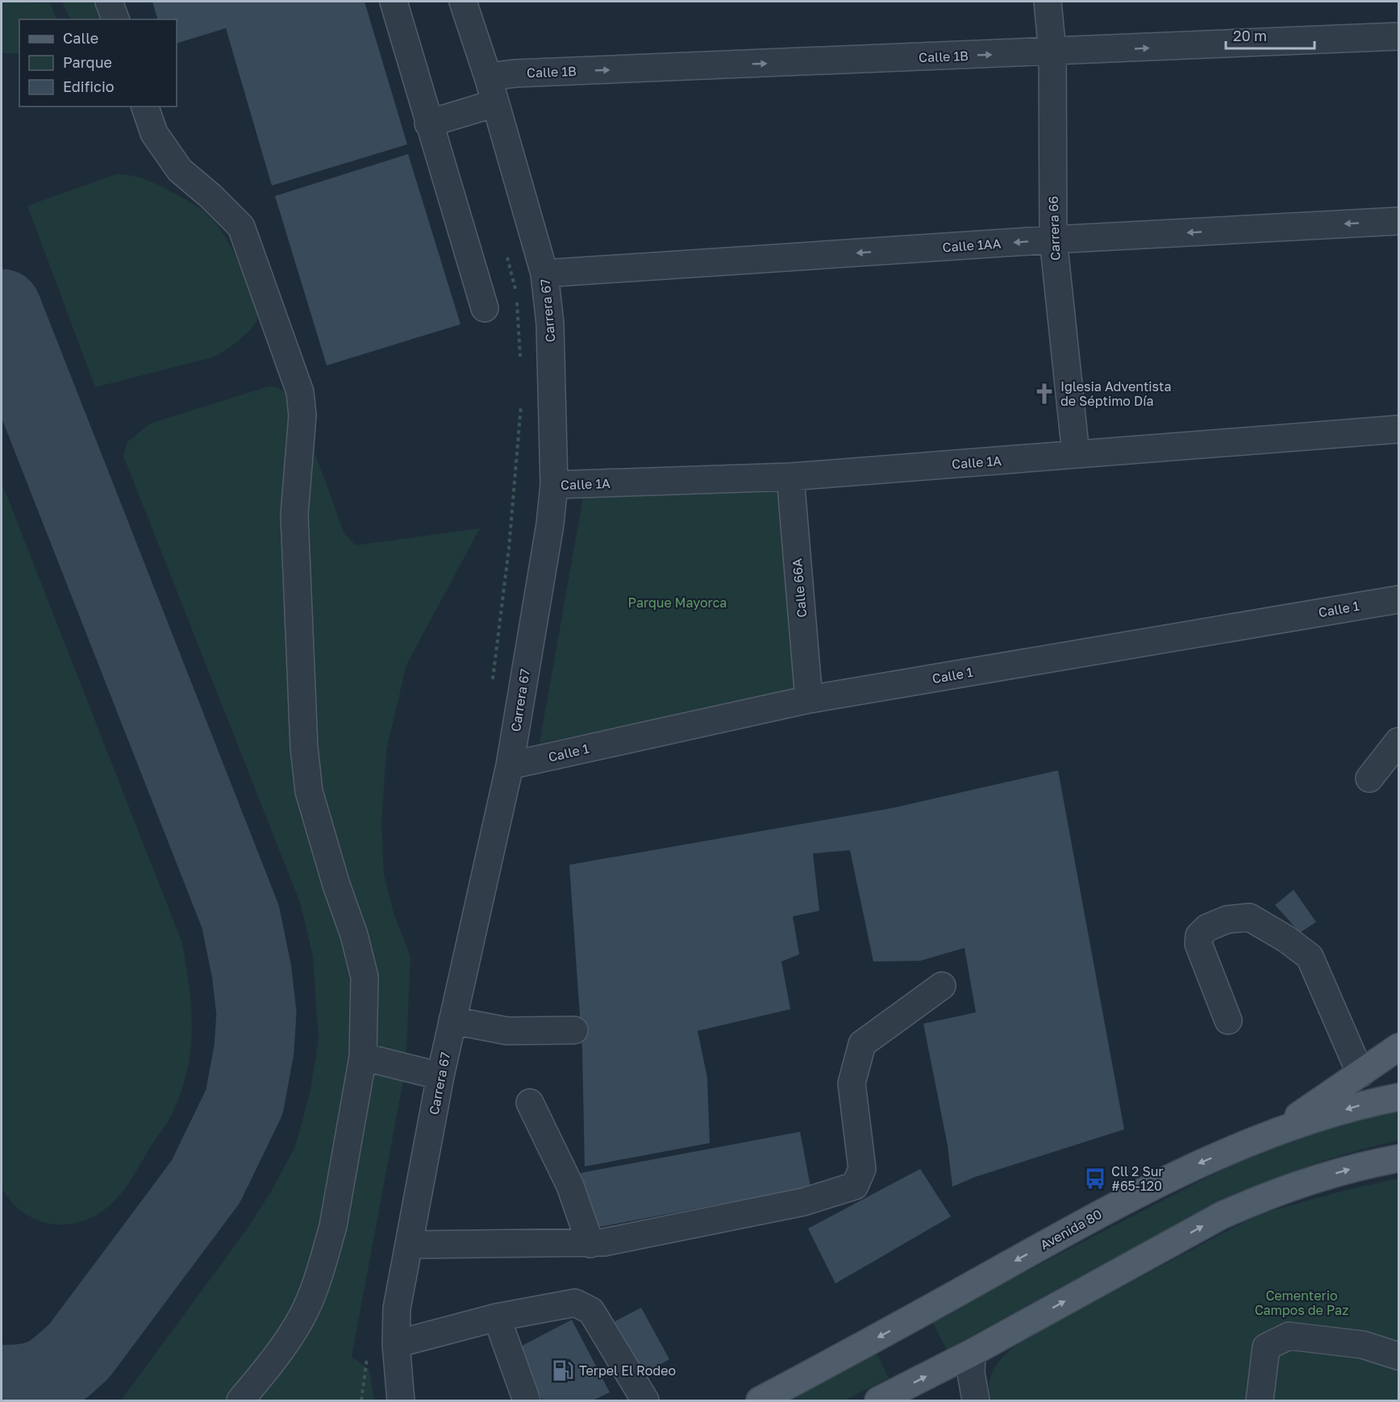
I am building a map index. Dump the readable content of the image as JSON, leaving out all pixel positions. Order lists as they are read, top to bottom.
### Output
{
  "streets": {
    "main road": ["Avenida 80"],
    "street": [
      "Calle 1B",
      "Carrera 66",
      "Calle 1AA",
      "Carrera 67",
      "Calle 1A",
      "Calle 66A",
      "Calle 1"
    ]
  },
  "crossings": [
    ["Calle 1B", "Carrera 66"],
    ["Calle 1B", "Carrera 67"],
    ["Carrera 66", "Calle 1AA"],
    ["Carrera 66", "Calle 1A"],
    ["Calle 1AA", "Carrera 67"],
    ["Carrera 67", "Calle 1A"],
    ["Carrera 67", "Calle 1"],
    ["Calle 1A", "Calle 66A"],
    ["Calle 66A", "Calle 1"]
  ],
  "one_way": ["Calle 1B", "Calle 1AA"],
  "parks": ["Parque Mayorca", "Cementerio Campos de Paz"],
  "places": {
    "church": ["Iglesia Adventista de Séptimo Día"],
    "bus stop": ["Cll 2 Sur #65-120"],
    "fuel station": ["Terpel El Rodeo"]
  },
  "legend": ["Calle", "Parque", "Edificio"],
  "scale_bar": "20 m"
}
